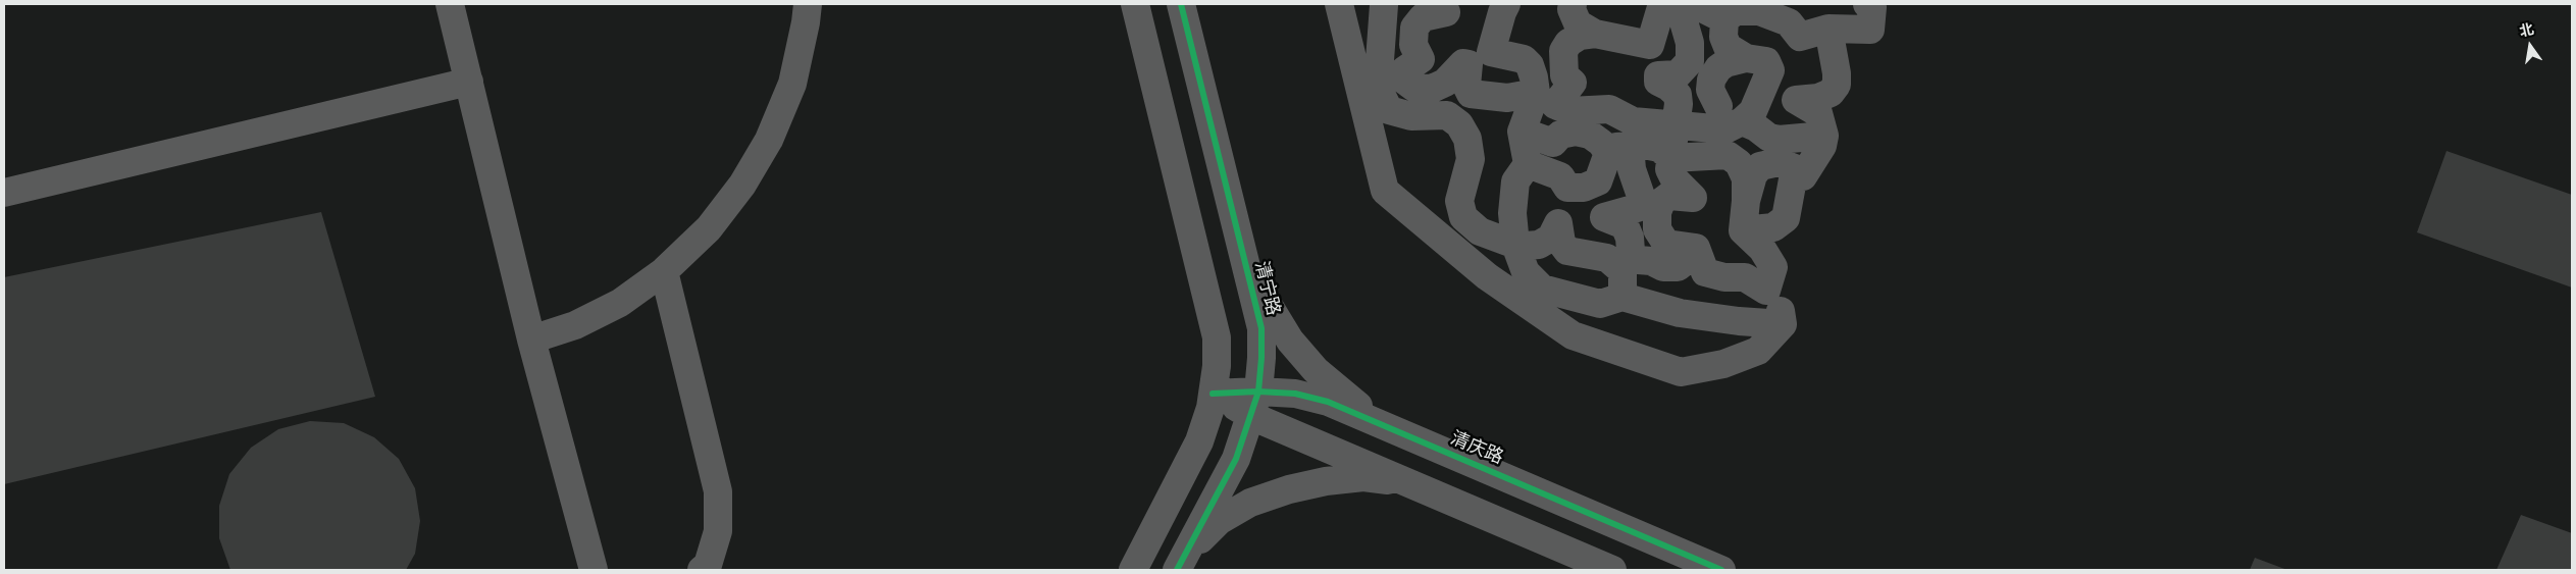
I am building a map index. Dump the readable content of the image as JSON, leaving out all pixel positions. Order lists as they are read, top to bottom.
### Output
{
  "streets": {
    "street": ["清宁路", "清庆路"]
  },
  "crossings": [
    ["清宁路", "清庆路"]
  ],
  "north": "top"
}
